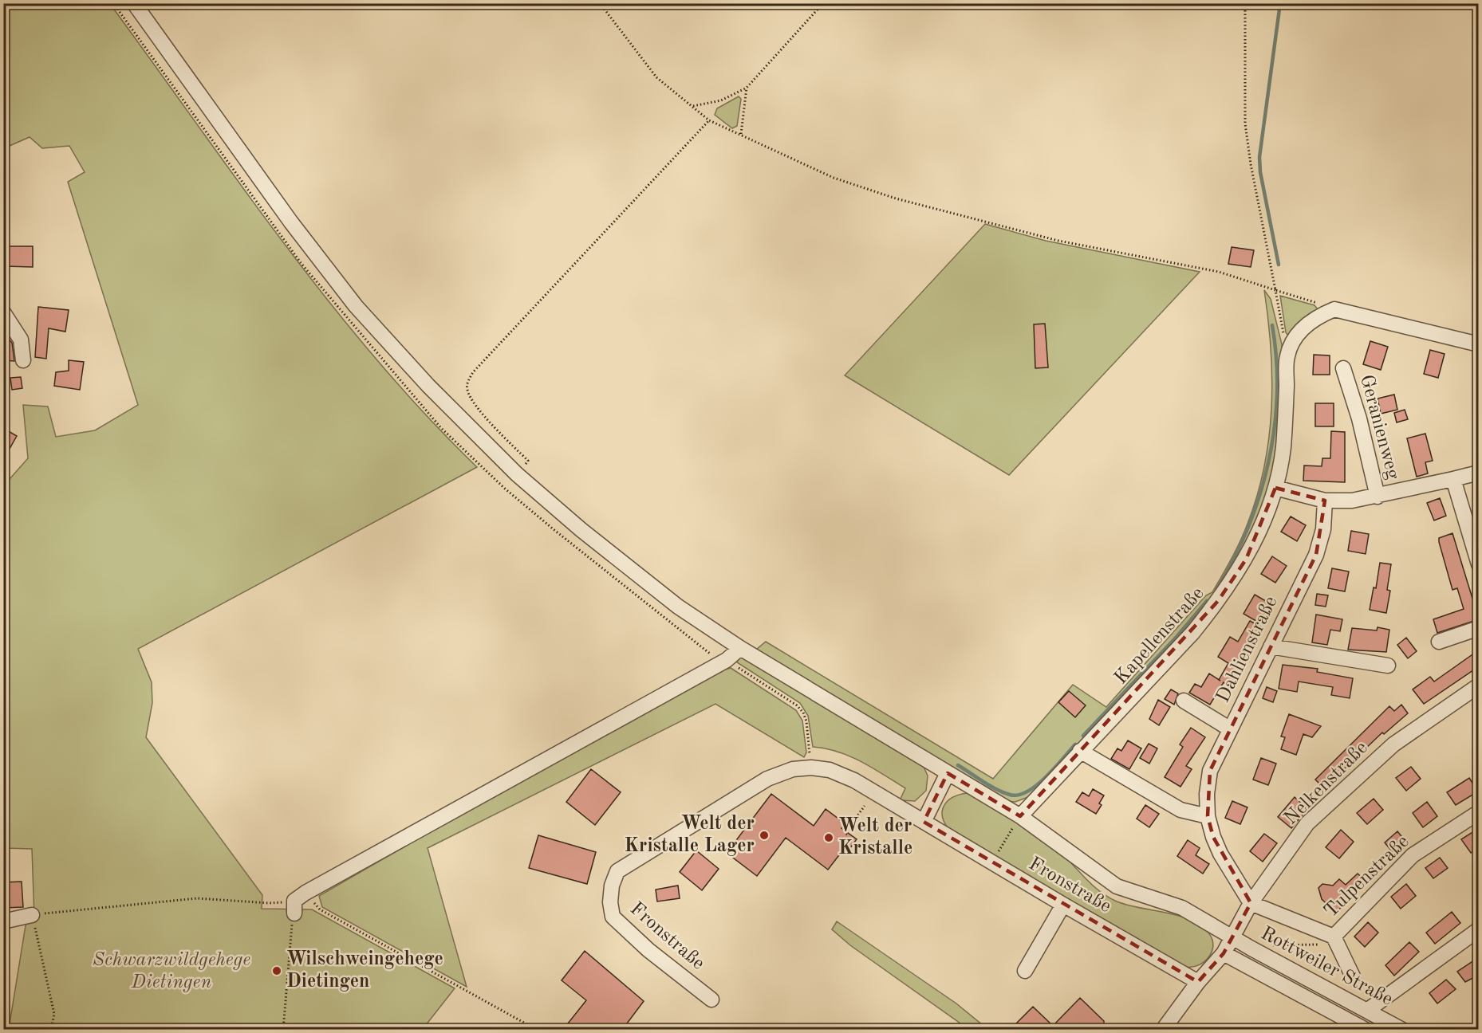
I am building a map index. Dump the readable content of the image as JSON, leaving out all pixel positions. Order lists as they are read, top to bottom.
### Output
{
  "streets": {
    "street": [
      "Geranienweg",
      "Kapellenstraße",
      "Dahlienstraße",
      "Nelkenstraße",
      "Tulpenstraße",
      "Fronstraße",
      "Rottweiler Straße"
    ]
  },
  "crossings": [
    ["Kapellenstraße", "Rottweiler Straße"],
    ["Dahlienstraße", "Nelkenstraße"],
    ["Dahlienstraße", "Tulpenstraße"],
    ["Nelkenstraße", "Tulpenstraße"],
    ["Nelkenstraße", "Rottweiler Straße"],
    ["Fronstraße", "Rottweiler Straße"]
  ],
  "parks": ["Schwarzwildgehege Dietingen"],
  "places": ["Welt der Kristalle Lager", "Welt der Kristalle", "Wilschweingehege Dietingen"]
}
